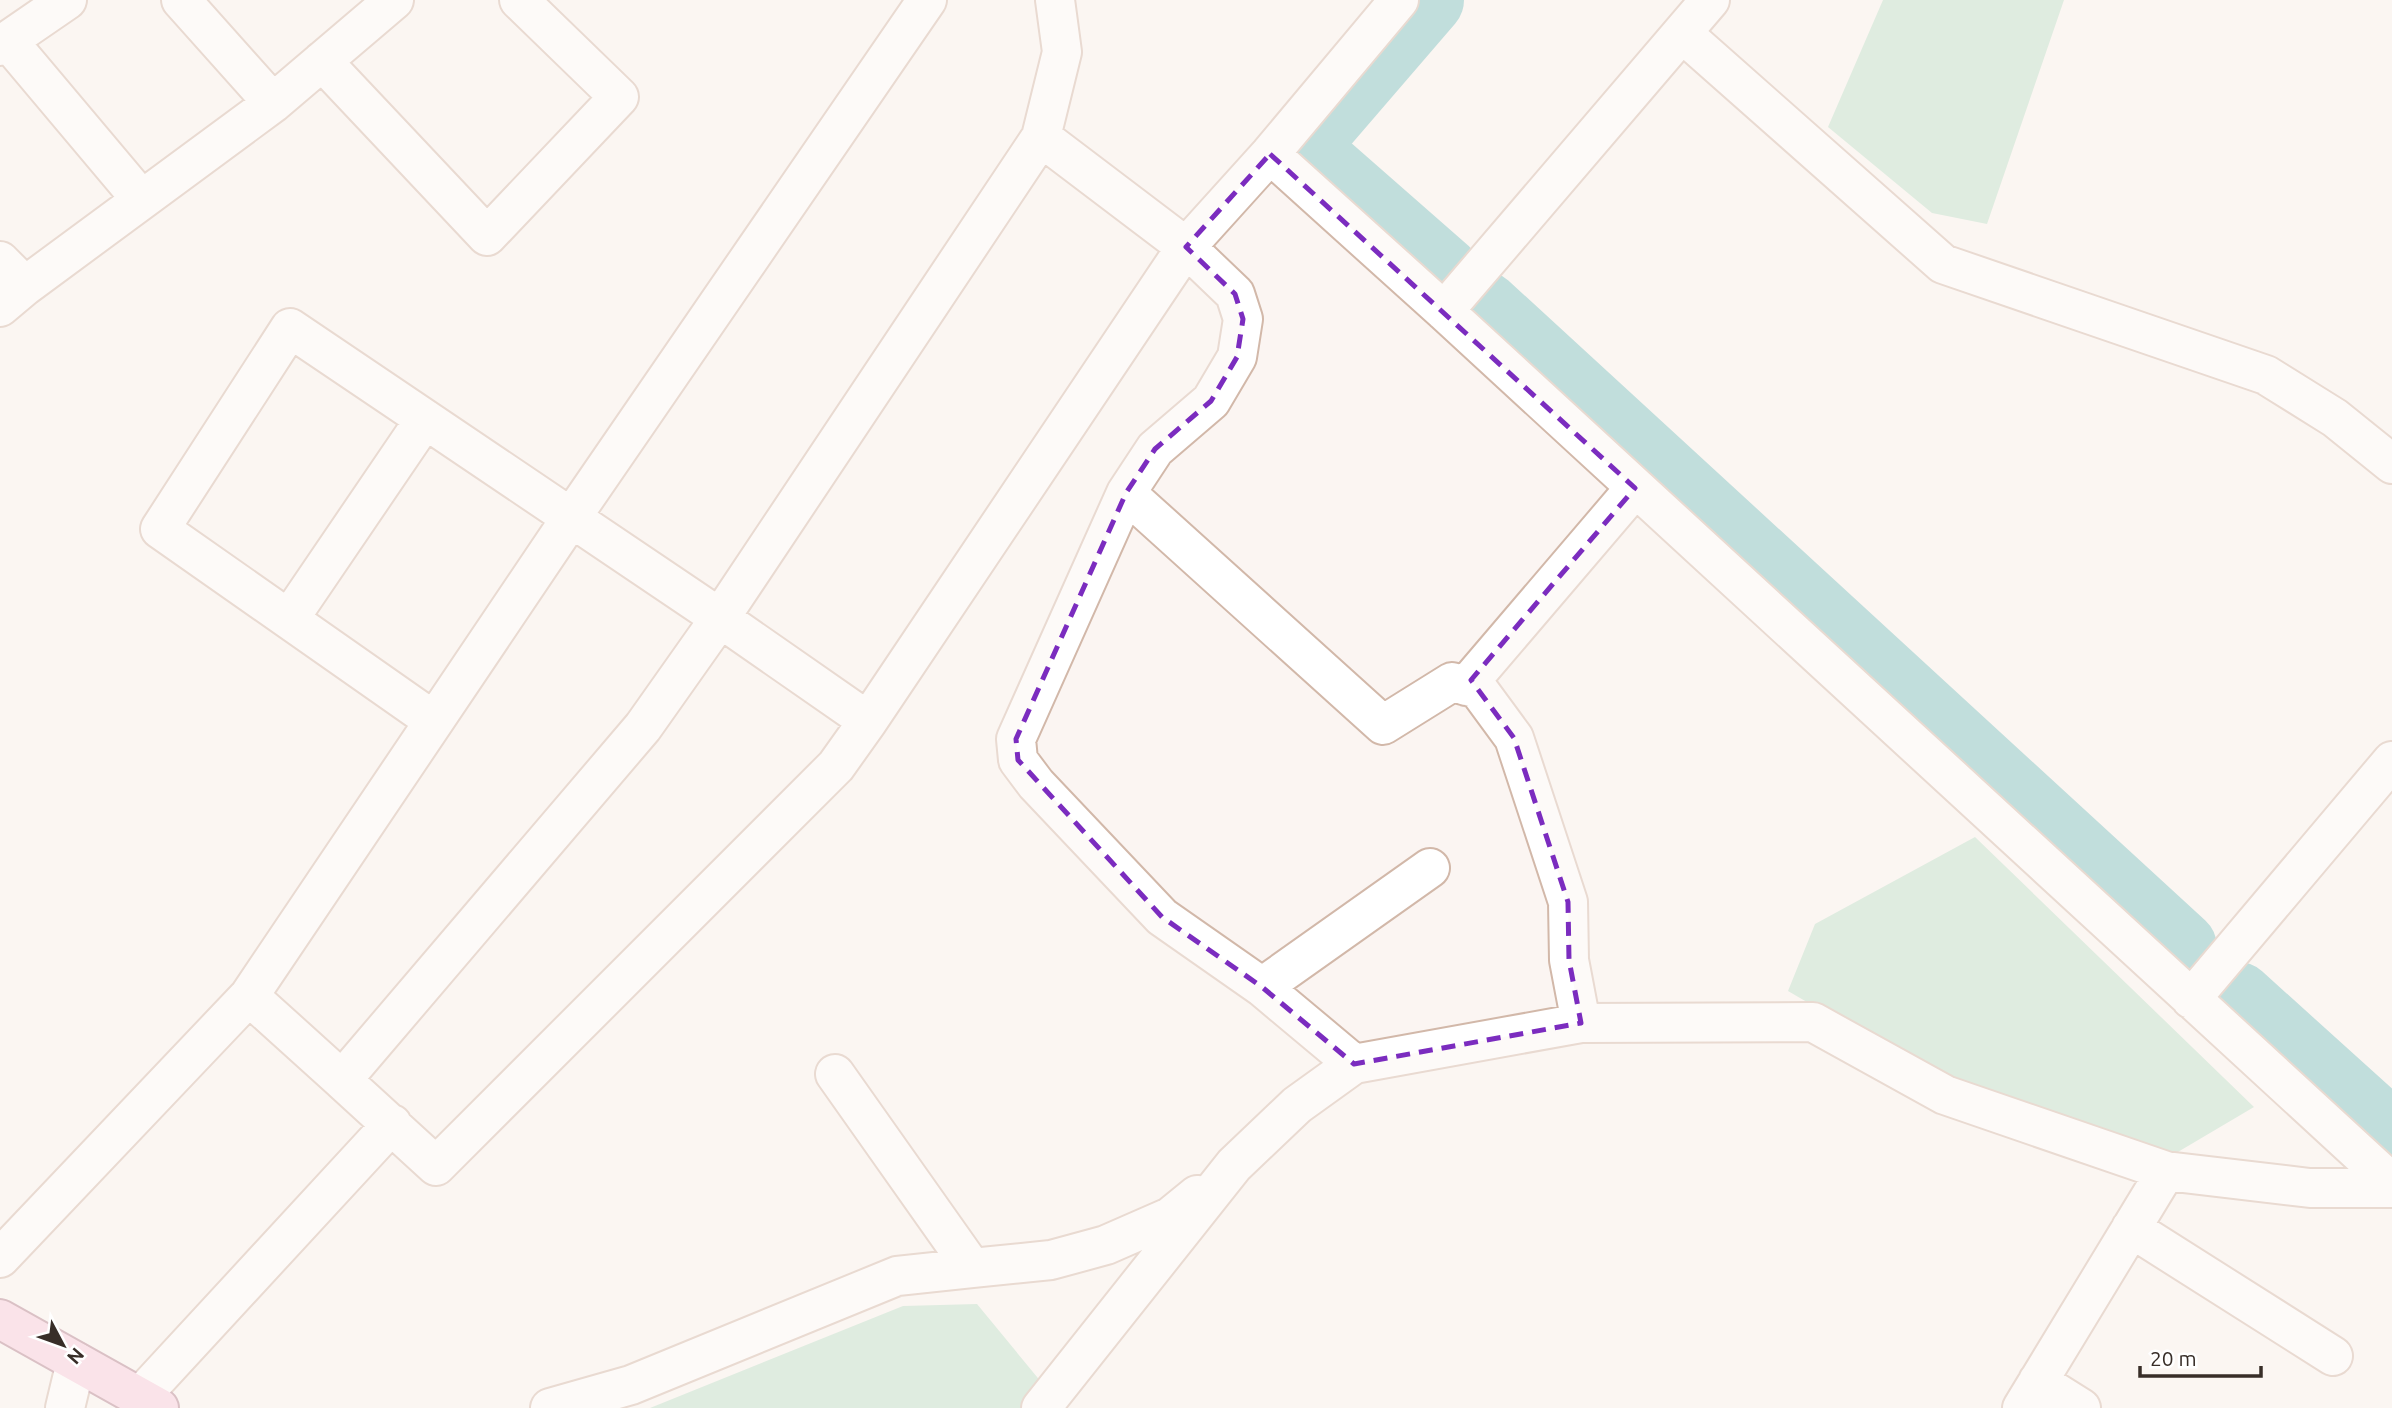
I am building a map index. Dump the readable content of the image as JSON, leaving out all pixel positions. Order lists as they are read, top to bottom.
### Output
{
  "scale_bar": "20 m",
  "north": "bottom right"
}
